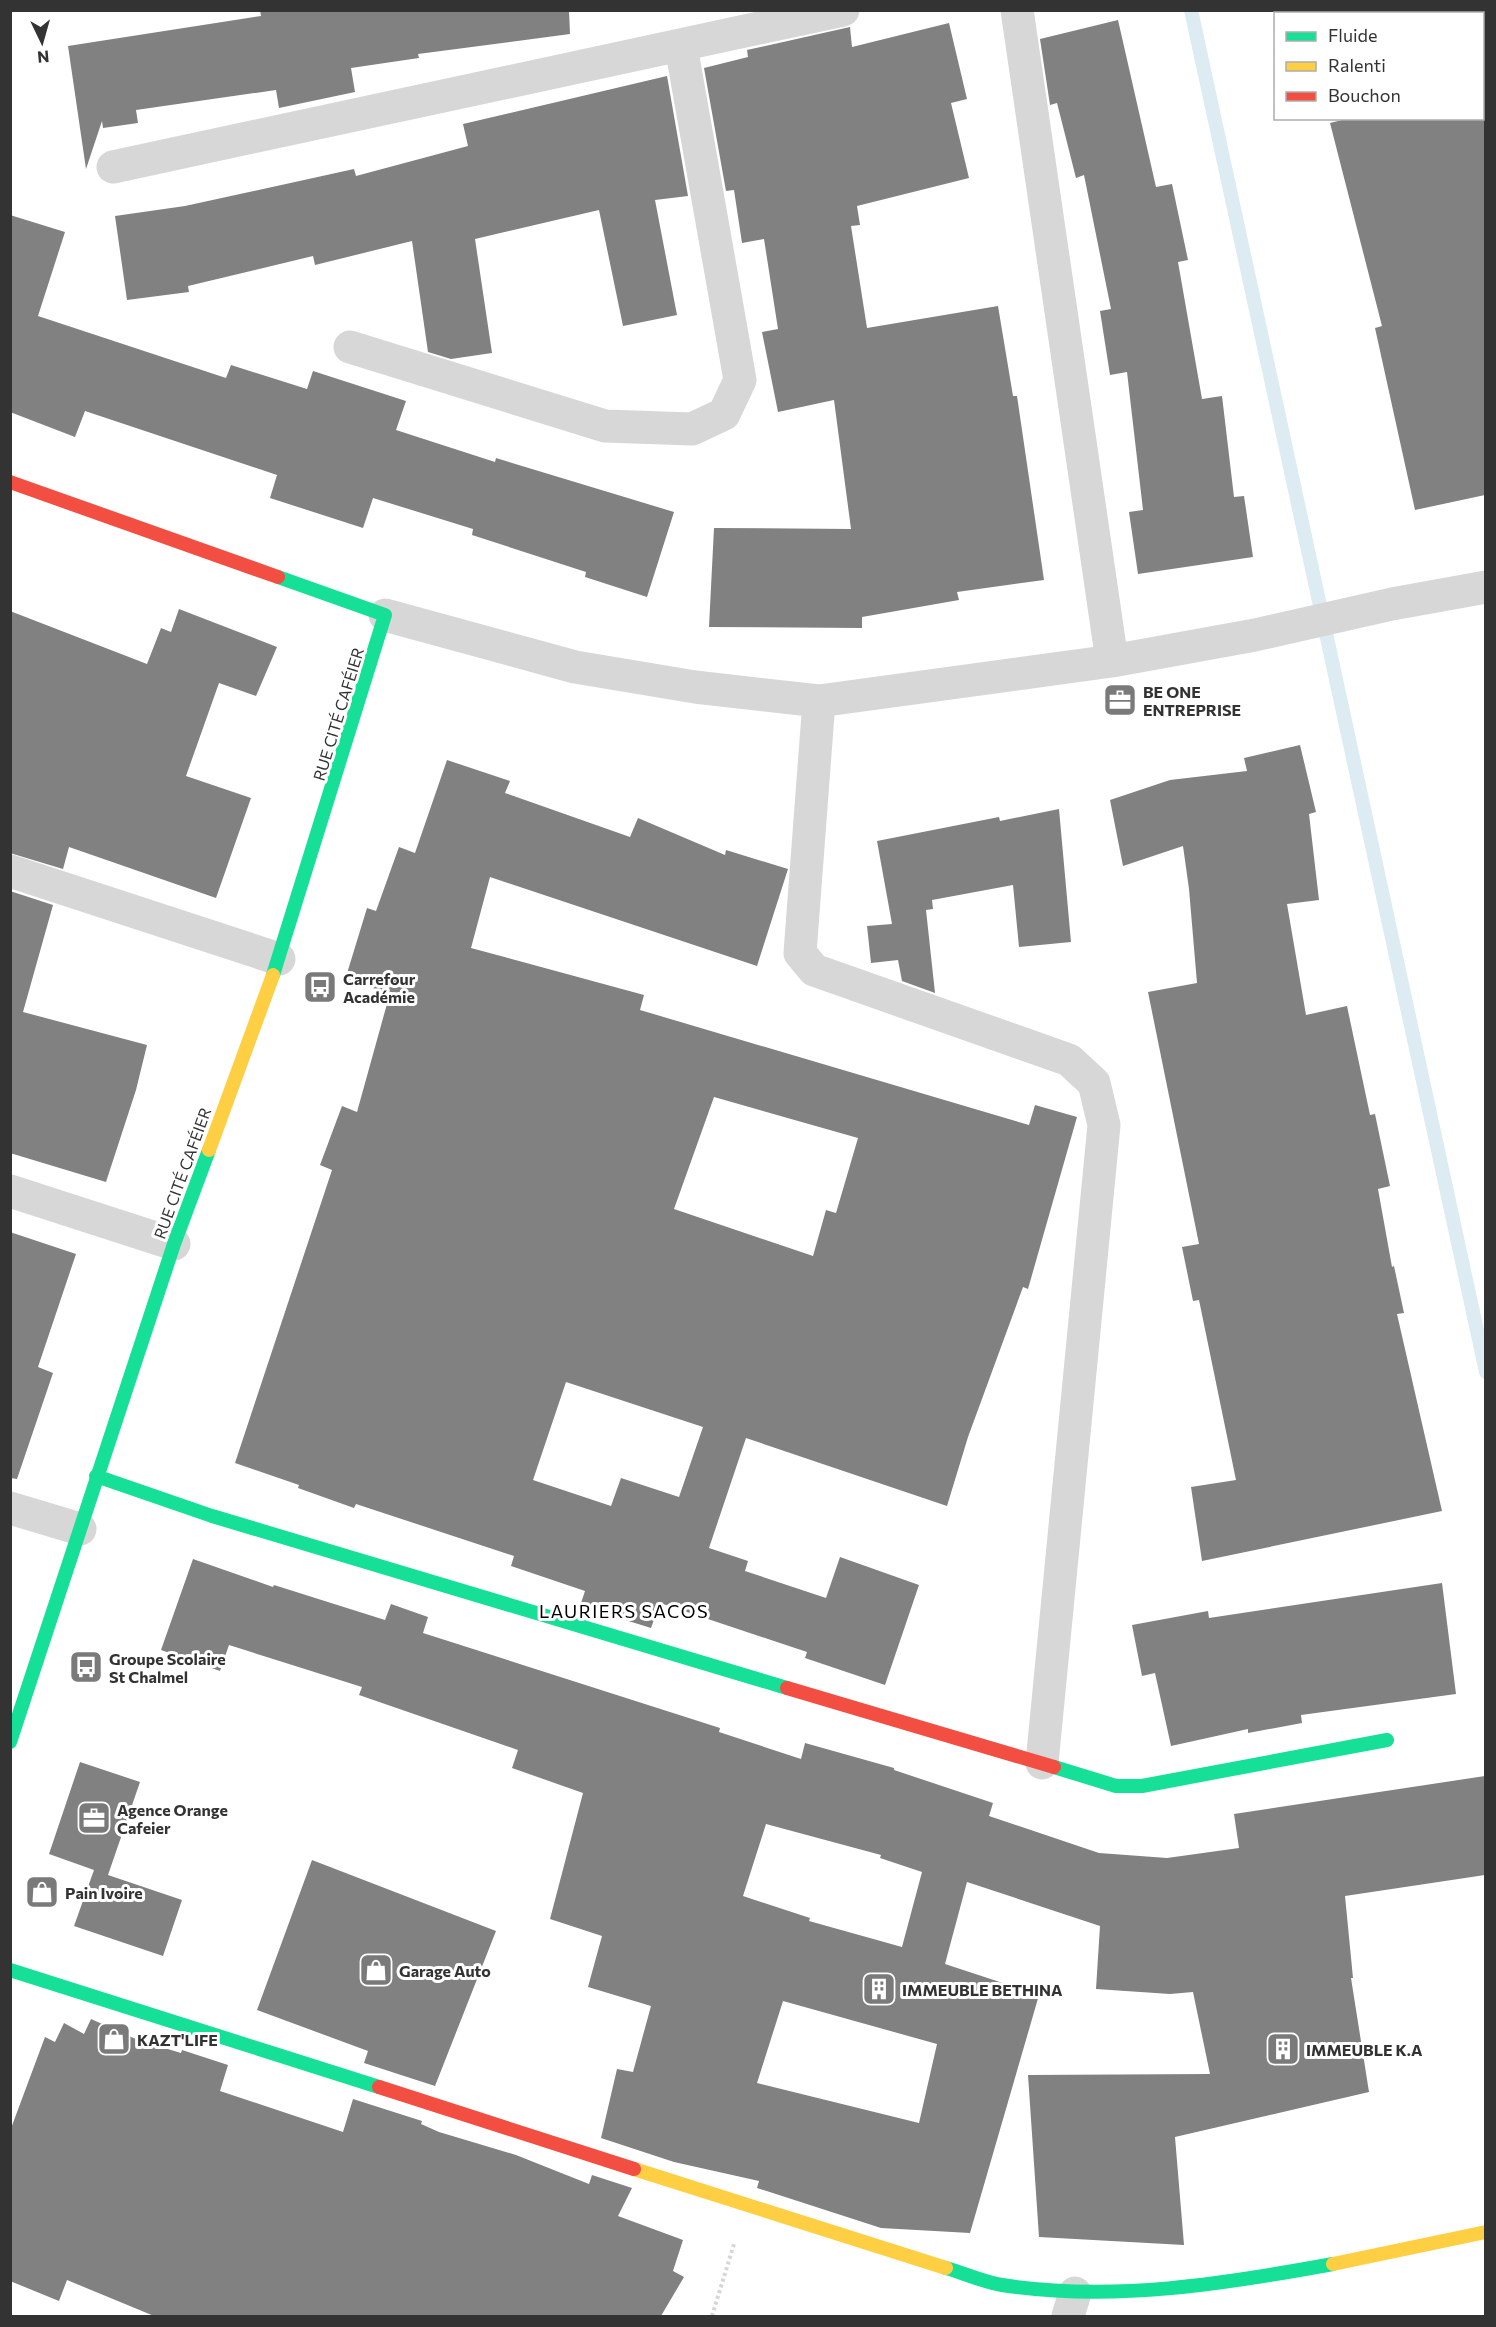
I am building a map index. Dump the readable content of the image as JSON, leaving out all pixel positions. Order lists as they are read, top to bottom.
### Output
{
  "streets": {
    "street": ["RUE CITÉ CAFÉIER"]
  },
  "districts": ["LAURIERS SACOS"],
  "places": {
    "office": ["BE ONE ENTREPRISE", "Agence Orange Cafeier"],
    "bus stop": ["Carrefour Académie", "Groupe Scolaire St Chalmel"],
    "shop": ["Pain Ivoire", "Garage Auto", "KAZT'LIFE"],
    "building": ["IMMEUBLE BETHINA", "IMMEUBLE K.A"]
  },
  "legend": ["Fluide", "Ralenti", "Bouchon"],
  "north": "bottom"
}
